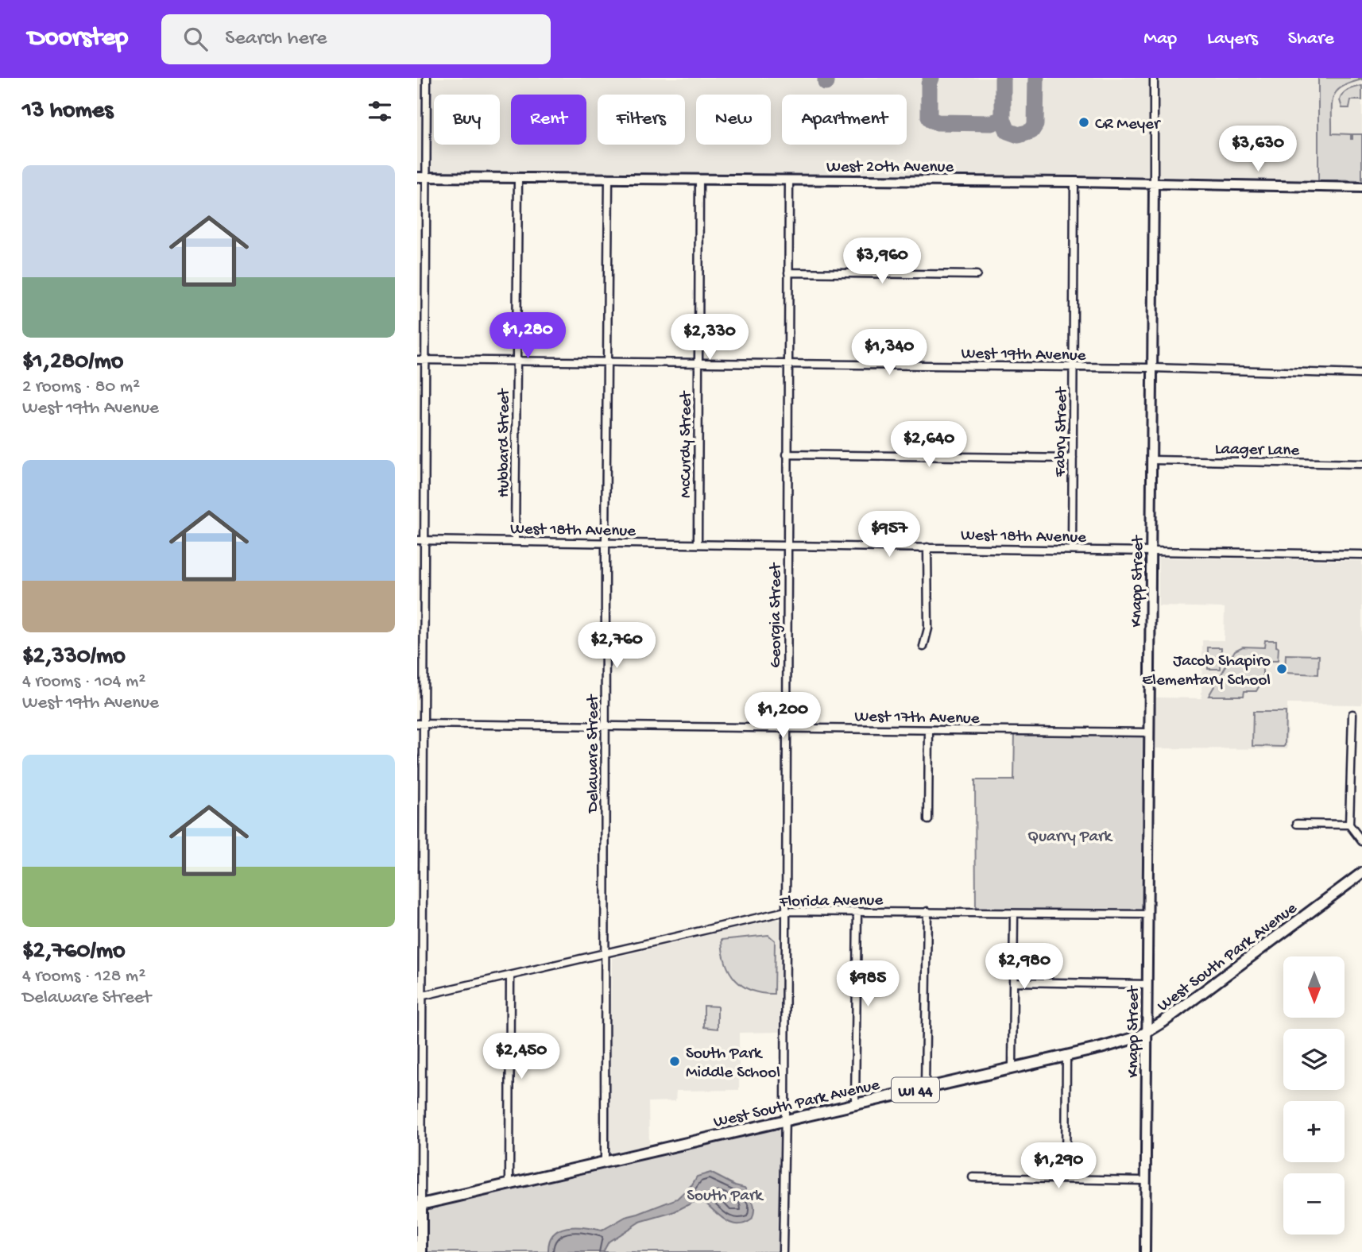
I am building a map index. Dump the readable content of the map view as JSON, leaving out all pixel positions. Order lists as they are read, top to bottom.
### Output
{
  "streets": {
    "main road": ["West South Park Avenue", "WI 44"],
    "street": [
      "West 20th Avenue",
      "West 19th Avenue",
      "Fabry Street",
      "Hubbard Street",
      "McCurdy Street",
      "Laager Lane",
      "West 18th Avenue",
      "Knapp Street",
      "Georgia Street",
      "West 17th Avenue",
      "Delaware Street",
      "Florida Avenue"
    ]
  },
  "crossings": [
    ["West 20th Avenue", "Fabry Street"],
    ["West 20th Avenue", "Hubbard Street"],
    ["West 20th Avenue", "McCurdy Street"],
    ["West 20th Avenue", "Knapp Street"],
    ["West 20th Avenue", "Georgia Street"],
    ["West 20th Avenue", "Delaware Street"],
    ["West 19th Avenue", "Fabry Street"],
    ["West 19th Avenue", "Hubbard Street"],
    ["West 19th Avenue", "McCurdy Street"],
    ["West 19th Avenue", "Knapp Street"],
    ["West 19th Avenue", "Georgia Street"],
    ["West 19th Avenue", "Delaware Street"],
    ["Fabry Street", "West 18th Avenue"],
    ["Hubbard Street", "West 18th Avenue"],
    ["McCurdy Street", "West 18th Avenue"],
    ["Laager Lane", "Knapp Street"],
    ["West 18th Avenue", "Knapp Street"],
    ["West 18th Avenue", "Georgia Street"],
    ["West 18th Avenue", "Delaware Street"],
    ["Knapp Street", "West 17th Avenue"],
    ["Knapp Street", "Florida Avenue"],
    ["Knapp Street", "West South Park Avenue"],
    ["Georgia Street", "West 17th Avenue"],
    ["Georgia Street", "Florida Avenue"],
    ["Georgia Street", "West South Park Avenue"],
    ["West 17th Avenue", "Delaware Street"],
    ["Delaware Street", "Florida Avenue"],
    ["Delaware Street", "West South Park Avenue"]
  ],
  "parks": ["Quarry Park", "South Park"],
  "places": ["CR Meyer", "Jacob Shapiro Elementary School", "South Park Middle School"],
  "north": "bottom",
  "page": {
    "header": "Doorstep",
    "search": "Search here",
    "nav": ["Map", "Layers", "Share"],
    "heading": "13 homes",
    "chip": [
      "Buy",
      "Rent",
      "Filters",
      "New",
      "Apartment"
    ],
    "price": [
      "$3,630",
      "$3,960",
      "$1,280",
      "$2,330",
      "$1,340",
      "$2,640",
      "$957",
      "$2,760",
      "$1,200",
      "$2,980",
      "$985",
      "$2,450",
      "$1,290"
    ],
    "list": [
      {
        "name": "$1,280/mo",
        "note": "2 rooms · 80 m² · West 19th Avenue"
      },
      {
        "name": "$2,330/mo",
        "note": "4 rooms · 104 m² · West 19th Avenue"
      },
      {
        "name": "$2,760/mo",
        "note": "4 rooms · 128 m² · Delaware Street"
      }
    ],
    "map_buttons": ["+", "−"]
  }
}
